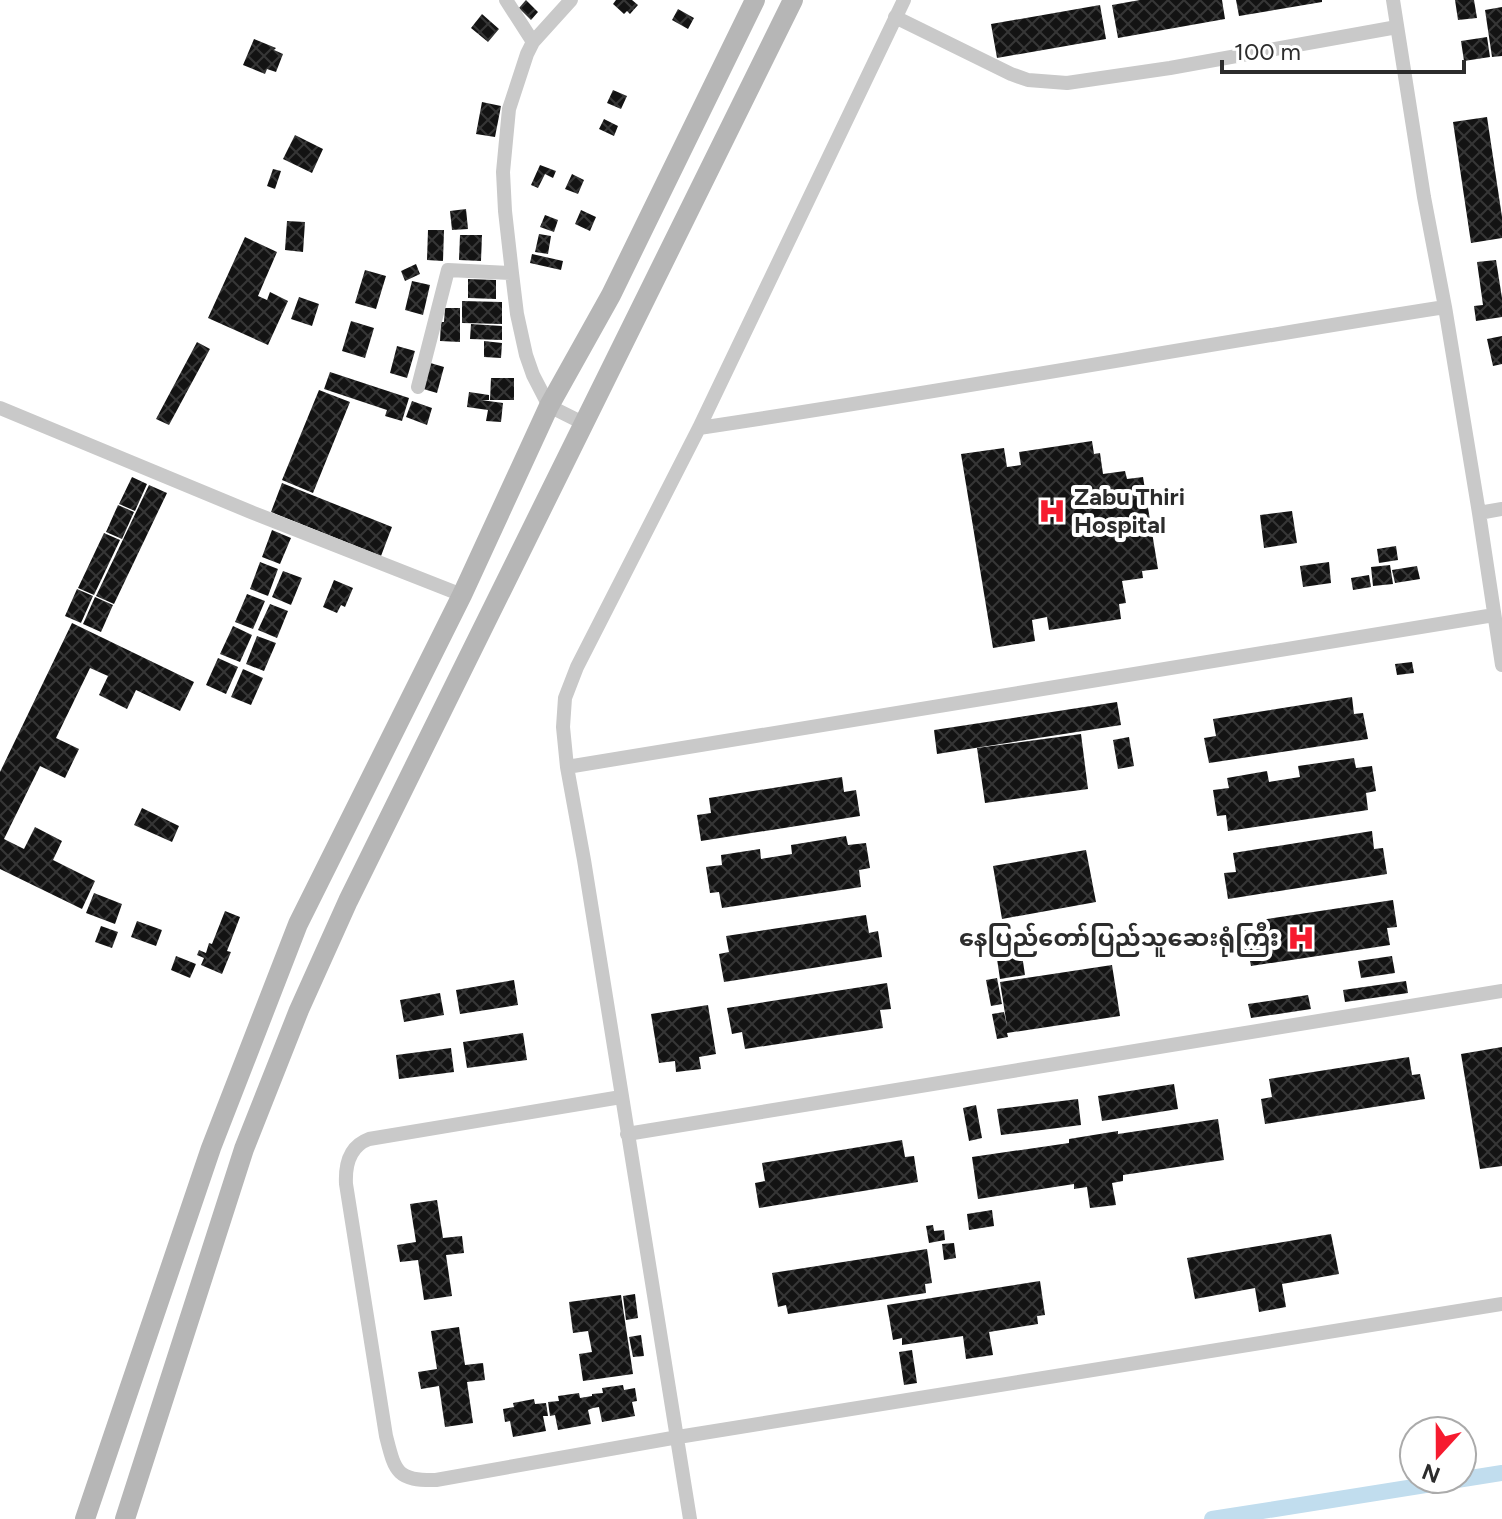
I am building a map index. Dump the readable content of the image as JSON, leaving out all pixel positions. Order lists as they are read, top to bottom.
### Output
{
  "places": {
    "hospital": ["Zabu Thiri Hospital", "နေပြည်တော်ပြည်သူဆေးရုံကြီး"]
  },
  "scale_bar": "100 m",
  "north": "bottom"
}
